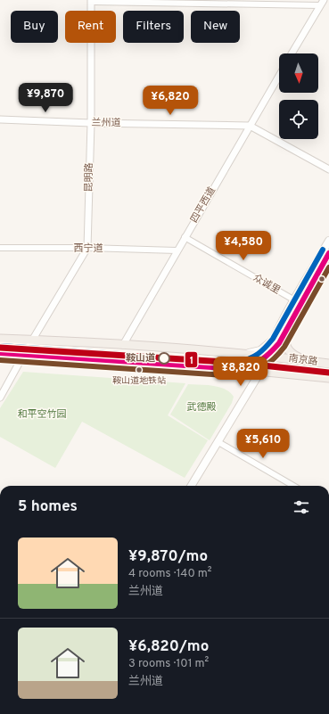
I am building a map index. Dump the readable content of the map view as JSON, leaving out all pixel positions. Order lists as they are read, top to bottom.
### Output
{
  "streets": {
    "main road": ["南京路"],
    "street": [
      "兰州道",
      "昆明路",
      "四平西道",
      "西宁道",
      "众诚里"
    ]
  },
  "crossings": [
    ["兰州道", "昆明路"],
    ["兰州道", "四平西道"],
    ["昆明路", "西宁道"],
    ["昆明路", "南京路"],
    ["四平西道", "西宁道"],
    ["四平西道", "众诚里"],
    ["四平西道", "南京路"]
  ],
  "parks": ["武德殿", "和平空竹园"],
  "places": ["鞍山道", "鞍山道地铁站"],
  "lines": ["transit line 1"],
  "north": "bottom",
  "page": {
    "chip": [
      "Buy",
      "Rent",
      "Filters",
      "New"
    ],
    "price": [
      "¥9,870",
      "¥6,820",
      "¥4,580",
      "¥8,820",
      "¥5,610"
    ],
    "heading": "5 homes",
    "list": [
      {
        "name": "¥9,870/mo",
        "note": "4 rooms · 140 m² · 兰州道"
      },
      {
        "name": "¥6,820/mo",
        "note": "3 rooms · 101 m² · 兰州道"
      }
    ]
  }
}
